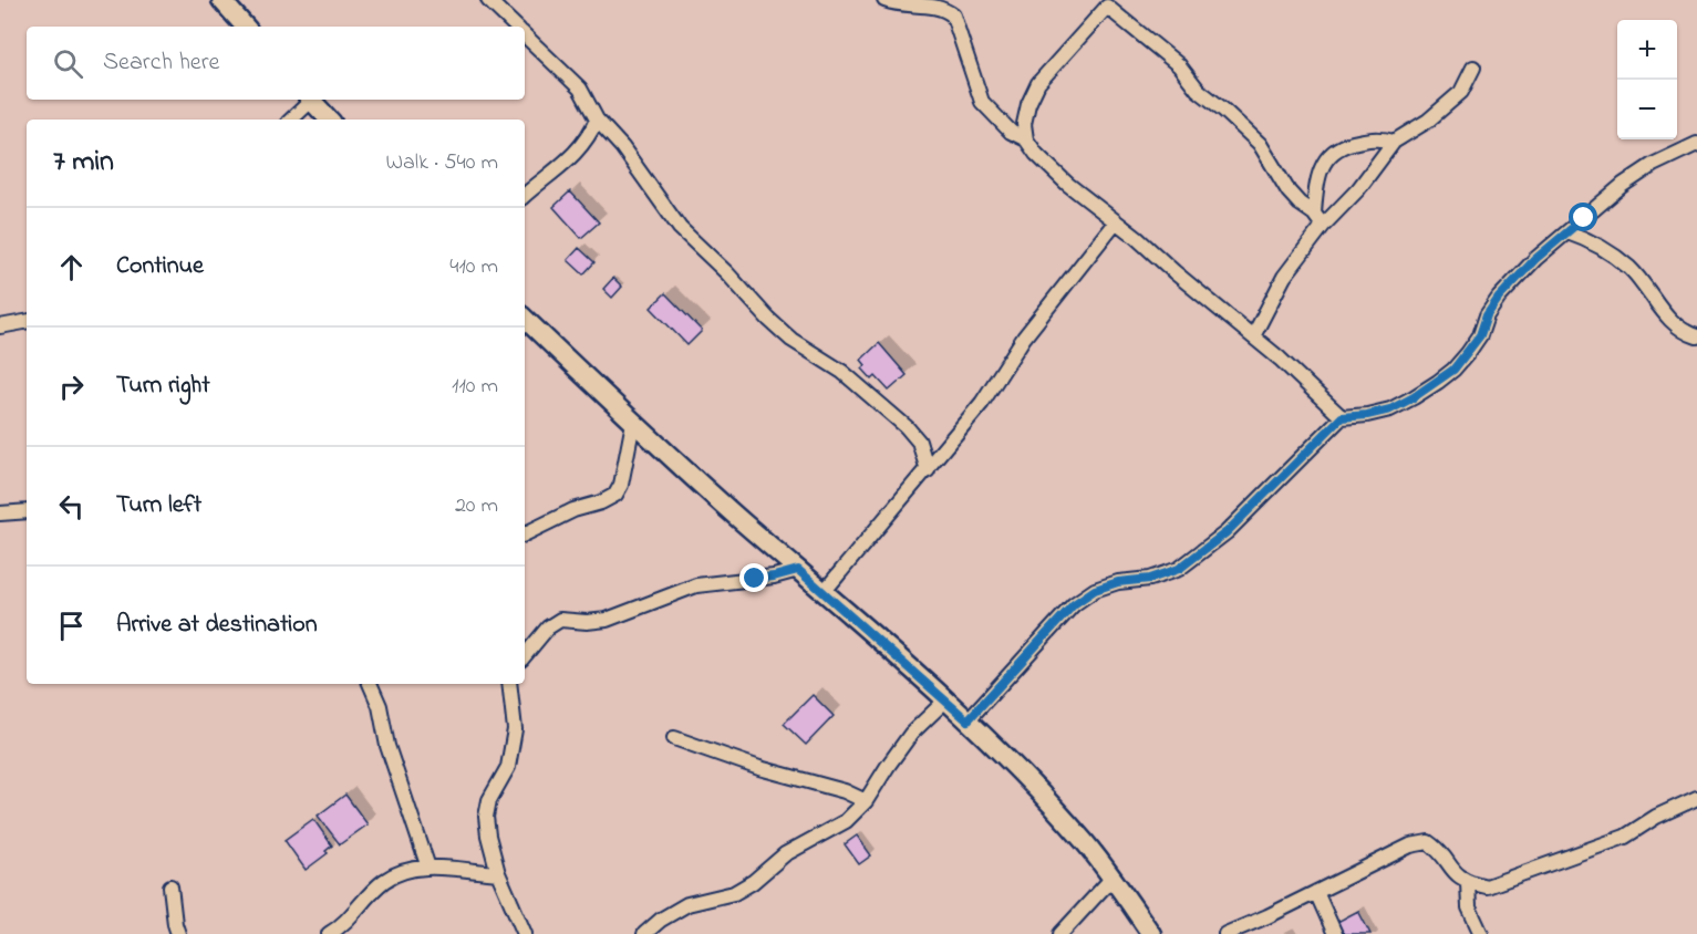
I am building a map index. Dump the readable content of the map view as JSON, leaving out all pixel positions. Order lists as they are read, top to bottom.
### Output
{
  "page": {
    "map_buttons": ["+", "−"],
    "search": "Search here",
    "heading": ["7 min", "Walk · 540 m"],
    "list": [
      ["Continue", "410 m"],
      ["Turn right", "110 m"],
      ["Turn left", "20 m"],
      "Arrive at destination"
    ]
  }
}
